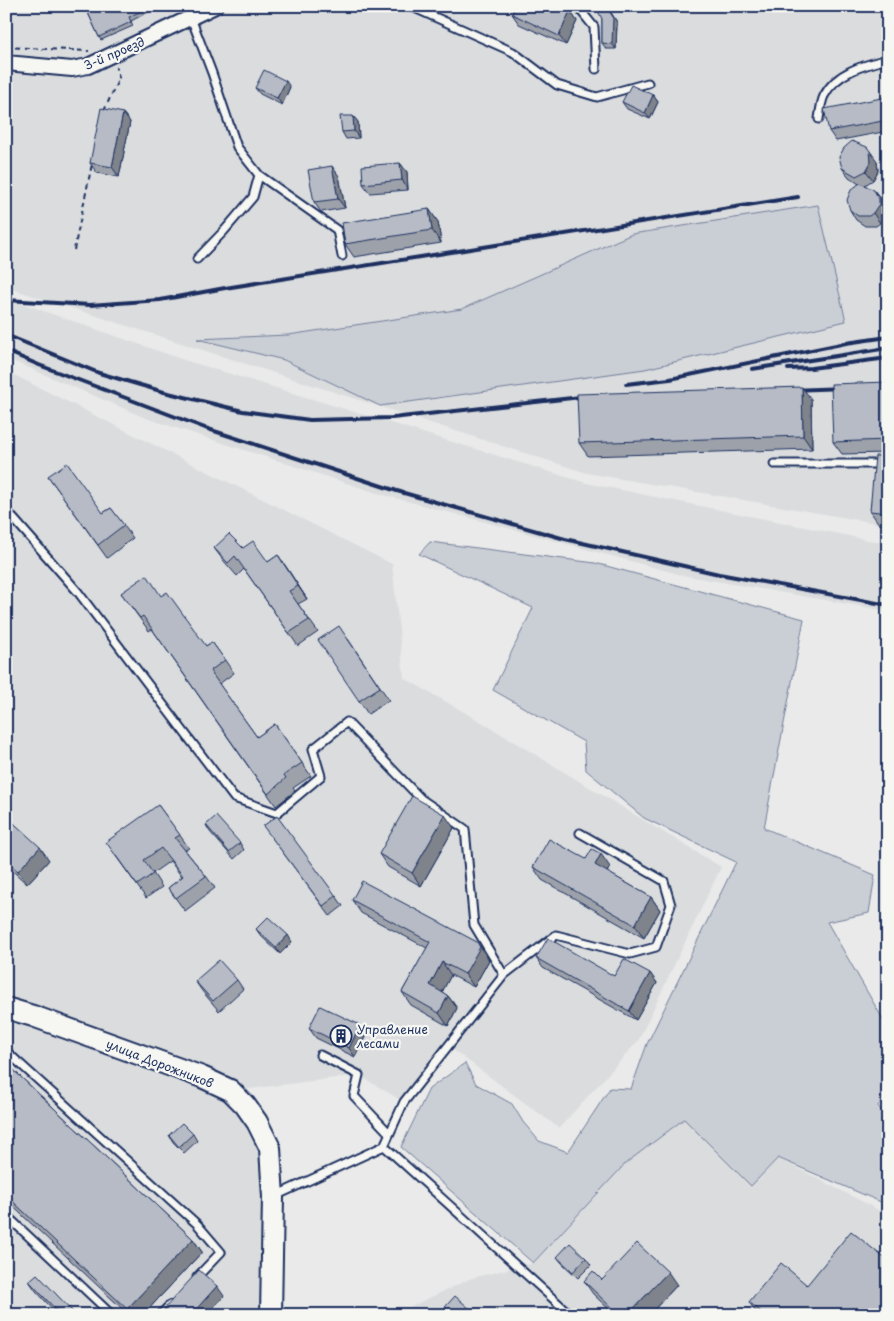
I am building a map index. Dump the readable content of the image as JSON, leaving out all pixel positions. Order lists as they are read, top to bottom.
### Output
{
  "streets": {
    "street": ["3-й проезд", "улица Дорожников"]
  },
  "places": {
    "building": ["Управление лесами"]
  }
}
